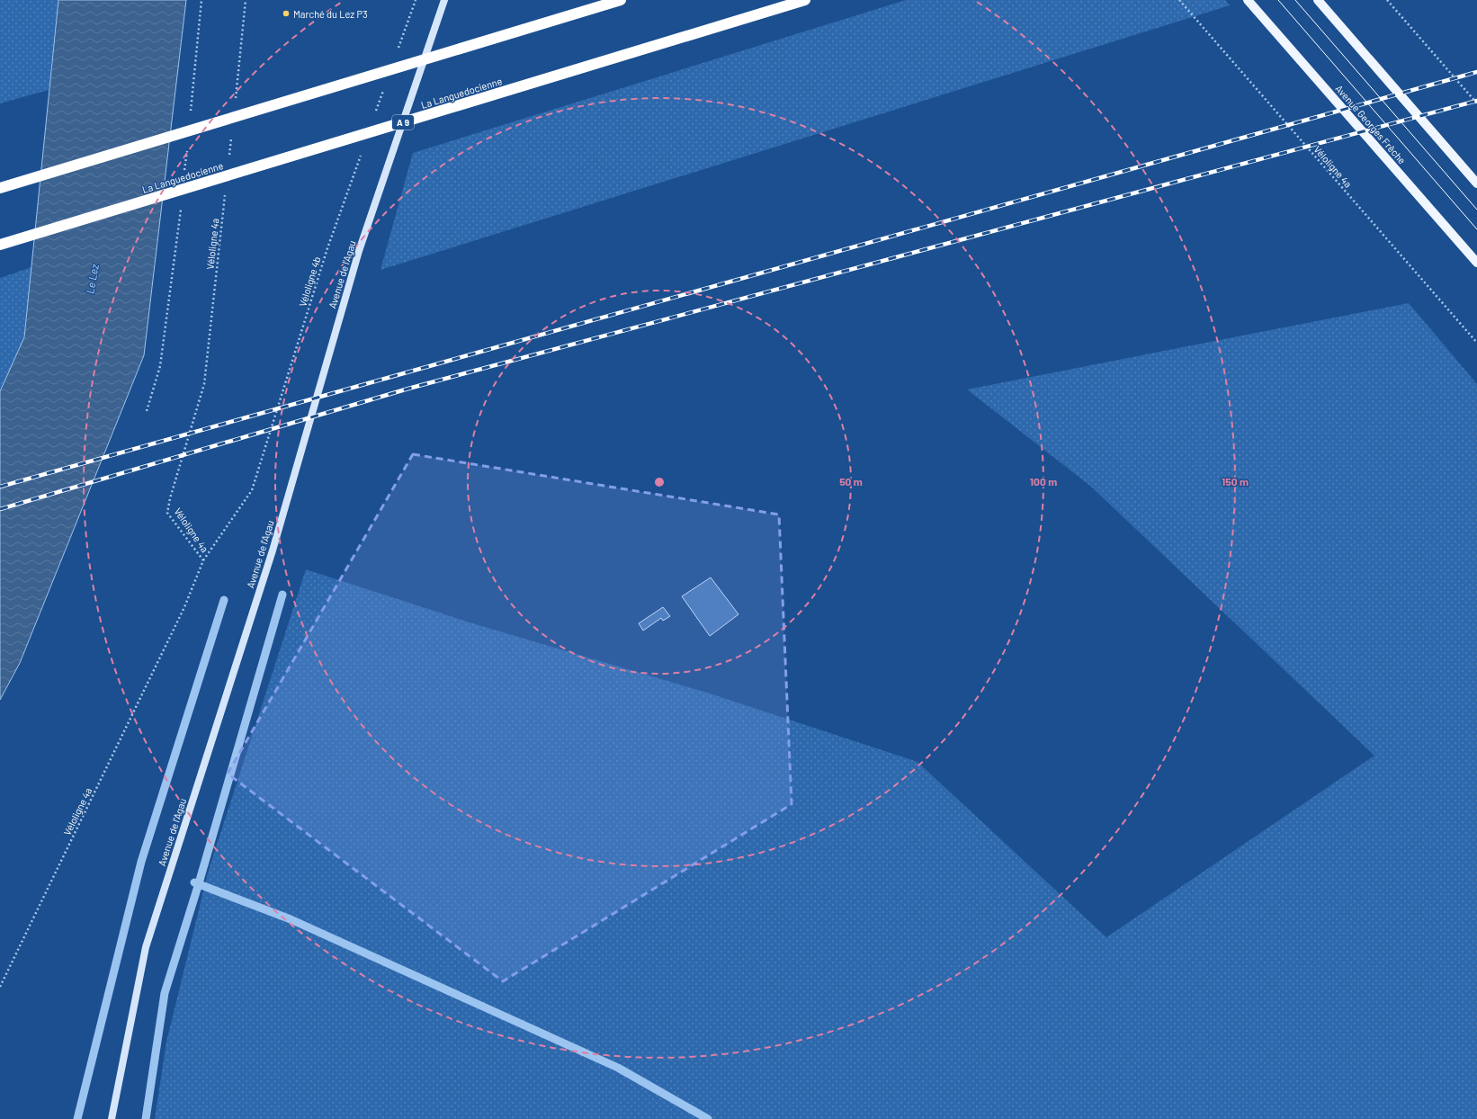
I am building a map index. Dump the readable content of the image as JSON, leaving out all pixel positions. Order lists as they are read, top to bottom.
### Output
{
  "streets": {
    "highway": ["La Languedocienne", "A 9"],
    "main road": ["Avenue Georges Frêche"],
    "street": ["Avenue de l'Agau"],
    "path": ["Véloligne 4a", "Véloligne 4b"]
  },
  "crossings": [
    ["Véloligne 4a", "Véloligne 4b"]
  ],
  "water": ["Le Lez"],
  "places": ["Marché du Lez P3"],
  "rings": ["50 m", "100 m", "150 m"]
}
